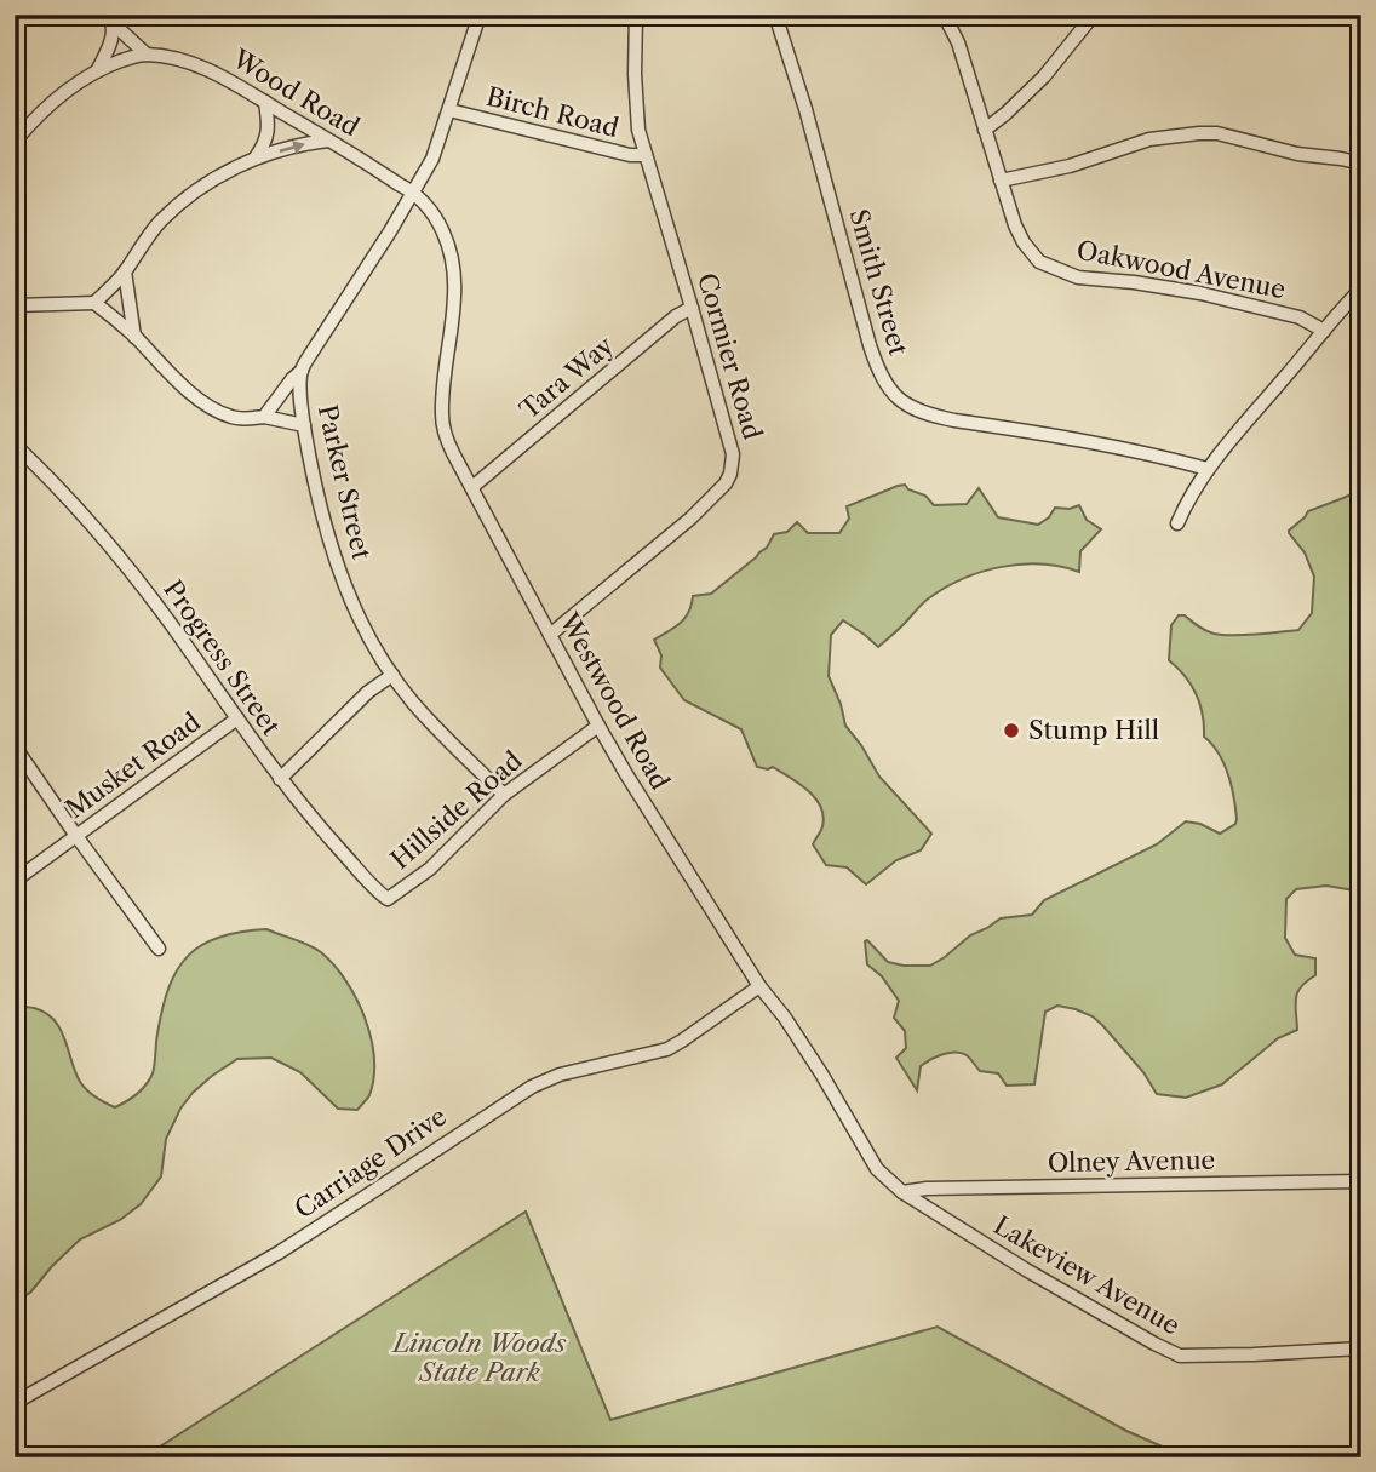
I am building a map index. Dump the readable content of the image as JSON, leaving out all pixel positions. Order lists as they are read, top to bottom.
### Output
{
  "streets": {
    "street": [
      "Wood Road",
      "Birch Road",
      "Oakwood Avenue",
      "Smith Street",
      "Cormier Road",
      "Tara Way",
      "Parker Street",
      "Progress Street",
      "Westwood Road",
      "Musket Road",
      "Hillside Road",
      "Olney Avenue",
      "Carriage Drive",
      "Lakeview Avenue"
    ]
  },
  "crossings": [
    ["Wood Road", "Westwood Road"],
    ["Birch Road", "Cormier Road"],
    ["Cormier Road", "Tara Way"],
    ["Cormier Road", "Westwood Road"],
    ["Tara Way", "Westwood Road"],
    ["Parker Street", "Hillside Road"],
    ["Progress Street", "Musket Road"],
    ["Progress Street", "Hillside Road"],
    ["Westwood Road", "Hillside Road"],
    ["Westwood Road", "Olney Avenue"],
    ["Westwood Road", "Carriage Drive"],
    ["Westwood Road", "Lakeview Avenue"],
    ["Olney Avenue", "Lakeview Avenue"]
  ],
  "parks": ["Lincoln Woods State Park"],
  "places": ["Stump Hill"]
}
